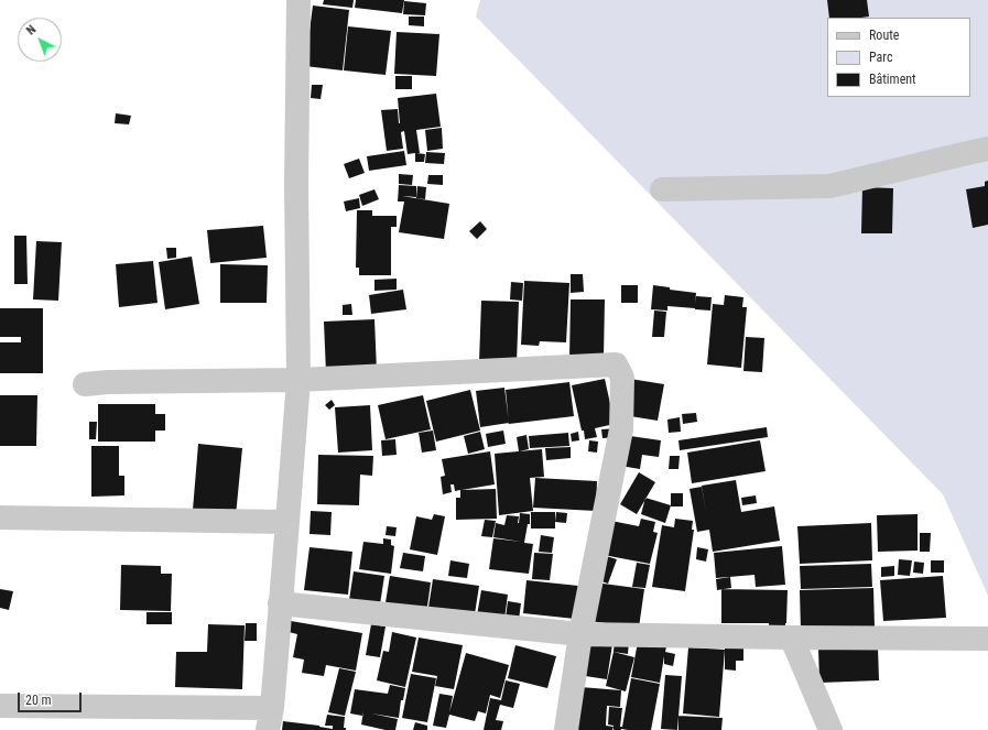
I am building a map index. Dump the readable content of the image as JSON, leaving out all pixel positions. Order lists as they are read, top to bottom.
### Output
{
  "legend": ["Route", "Parc", "Bâtiment"],
  "scale_bar": "20 m",
  "north": "top left"
}
